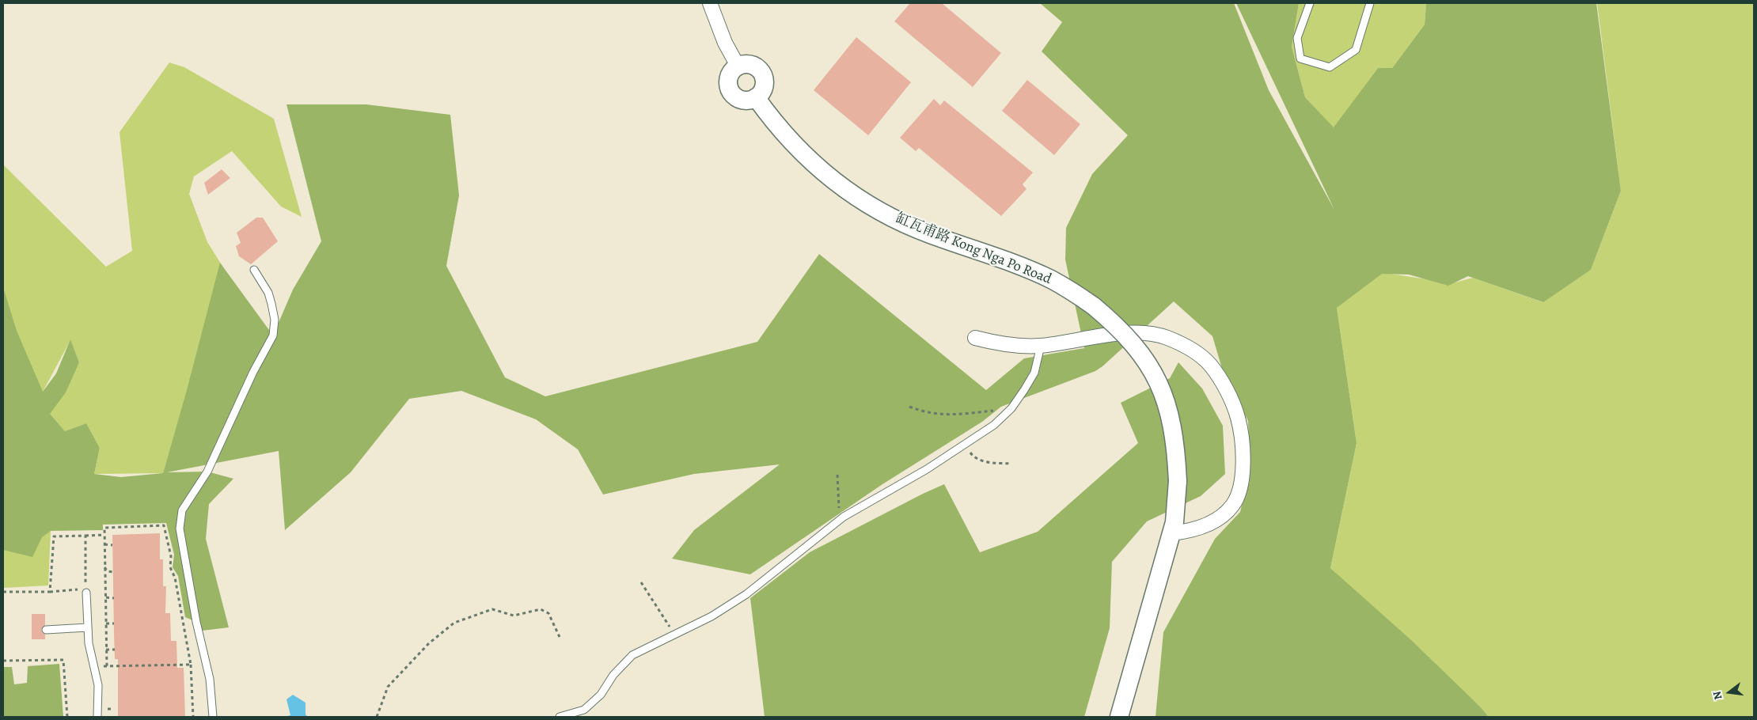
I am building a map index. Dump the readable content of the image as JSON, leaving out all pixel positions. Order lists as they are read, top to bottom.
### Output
{
  "streets": {
    "street": ["缸瓦甫路 Kong Nga Po Road"]
  },
  "north": "left"
}
